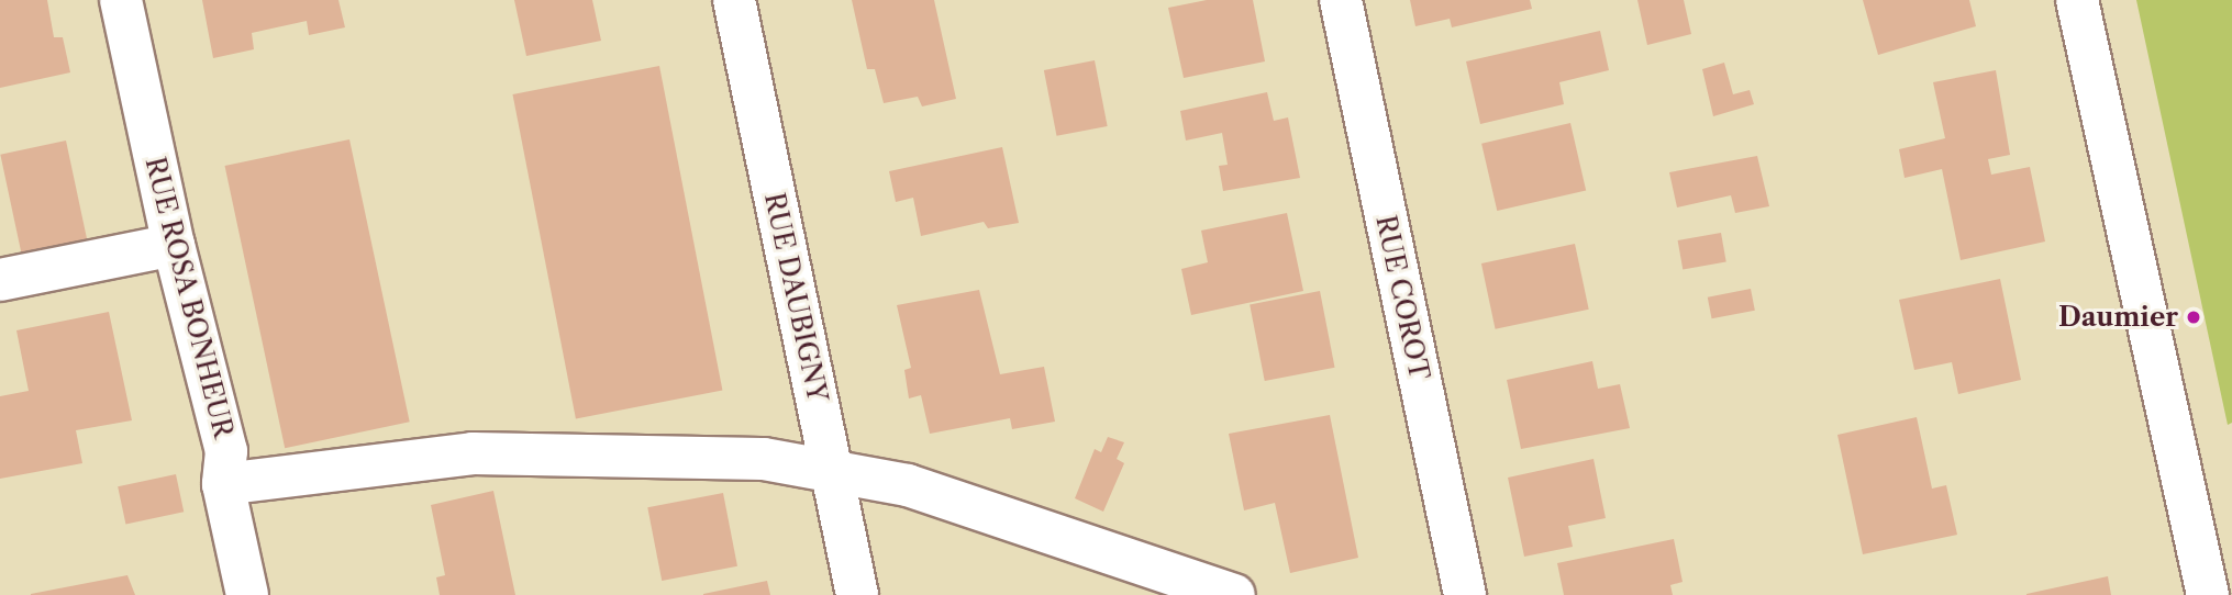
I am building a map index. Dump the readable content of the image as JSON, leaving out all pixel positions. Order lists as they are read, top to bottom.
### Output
{
  "streets": {
    "street": ["RUE ROSA BONHEUR", "RUE DAUBIGNY", "RUE COROT"]
  },
  "places": ["Daumier"]
}
